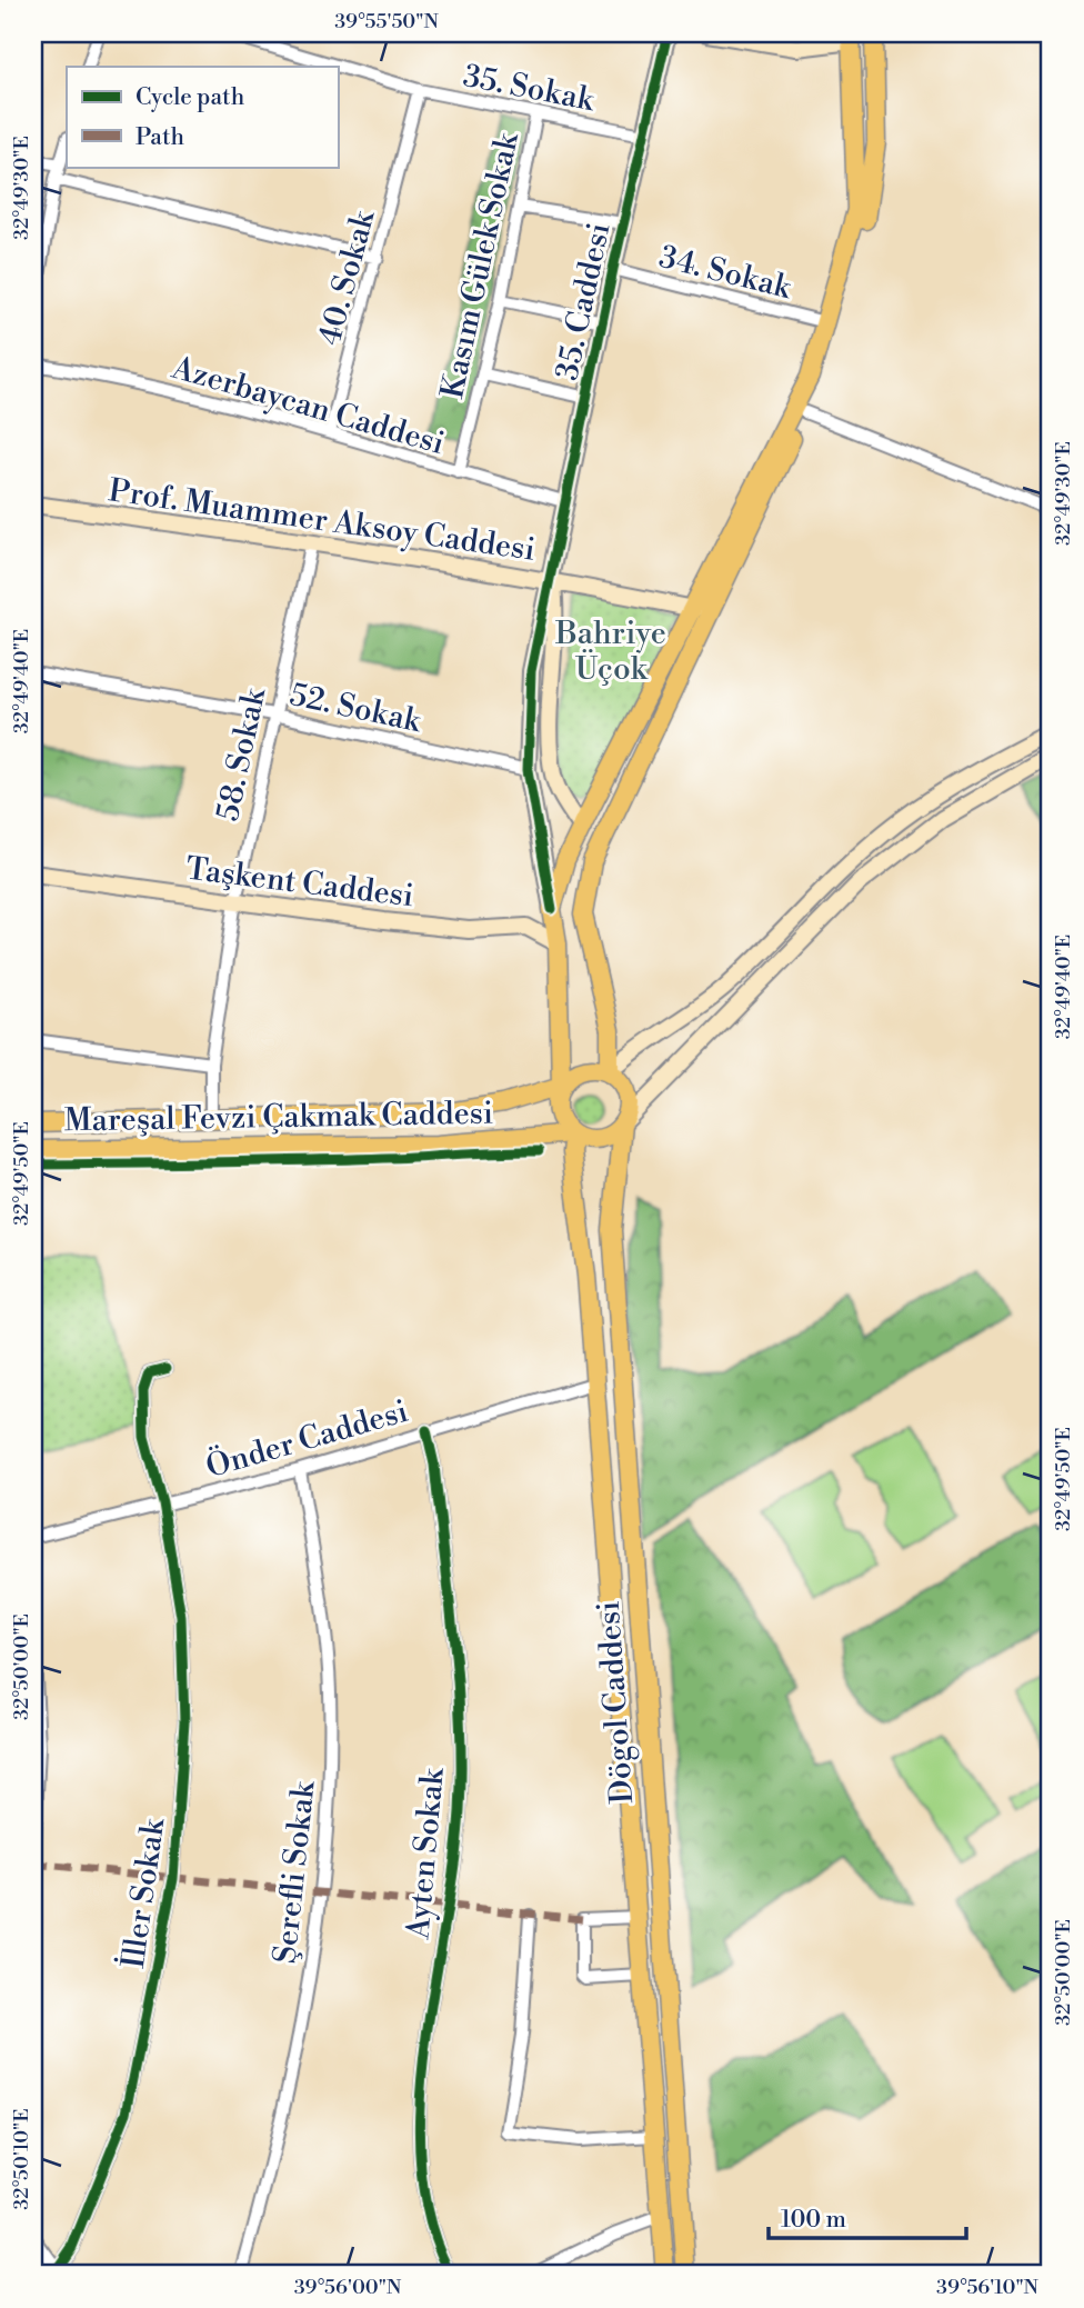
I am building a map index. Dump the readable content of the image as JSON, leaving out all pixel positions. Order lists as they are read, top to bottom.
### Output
{
  "streets": {
    "main road": ["Mareşal Fevzi Çakmak Caddesi", "Dögol Caddesi"],
    "street": [
      "35. Sokak",
      "Kasım Gülek Sokak",
      "34. Sokak",
      "40. Sokak",
      "35. Caddesi",
      "Azerbaycan Caddesi",
      "Prof. Muammer Aksoy Caddesi",
      "52. Sokak",
      "58. Sokak",
      "Taşkent Caddesi",
      "Önder Caddesi",
      "Ayten Sokak",
      "Şerefli Sokak",
      "İller Sokak"
    ]
  },
  "crossings": [
    ["35. Sokak", "Kasım Gülek Sokak"],
    ["35. Sokak", "40. Sokak"],
    ["35. Sokak", "35. Caddesi"],
    ["Kasım Gülek Sokak", "Azerbaycan Caddesi"],
    ["34. Sokak", "35. Caddesi"],
    ["40. Sokak", "Azerbaycan Caddesi"],
    ["35. Caddesi", "Azerbaycan Caddesi"],
    ["35. Caddesi", "Prof. Muammer Aksoy Caddesi"],
    ["Prof. Muammer Aksoy Caddesi", "58. Sokak"],
    ["52. Sokak", "58. Sokak"],
    ["58. Sokak", "Taşkent Caddesi"],
    ["58. Sokak", "Mareşal Fevzi Çakmak Caddesi"],
    ["Mareşal Fevzi Çakmak Caddesi", "Dögol Caddesi"],
    ["Önder Caddesi", "Dögol Caddesi"],
    ["Önder Caddesi", "Ayten Sokak"],
    ["Önder Caddesi", "Şerefli Sokak"],
    ["Önder Caddesi", "İller Sokak"]
  ],
  "parks": ["Bahriye Üçok"],
  "legend": ["Cycle path", "Path"],
  "scale_bar": "100 m",
  "coordinates": [
    "39°55'50\"N",
    "32°49'30\"E",
    "32°49'40\"E",
    "32°49'50\"E",
    "32°50'00\"E",
    "32°50'10\"E",
    "39°56'00\"N",
    "39°56'10\"N"
  ]
}
